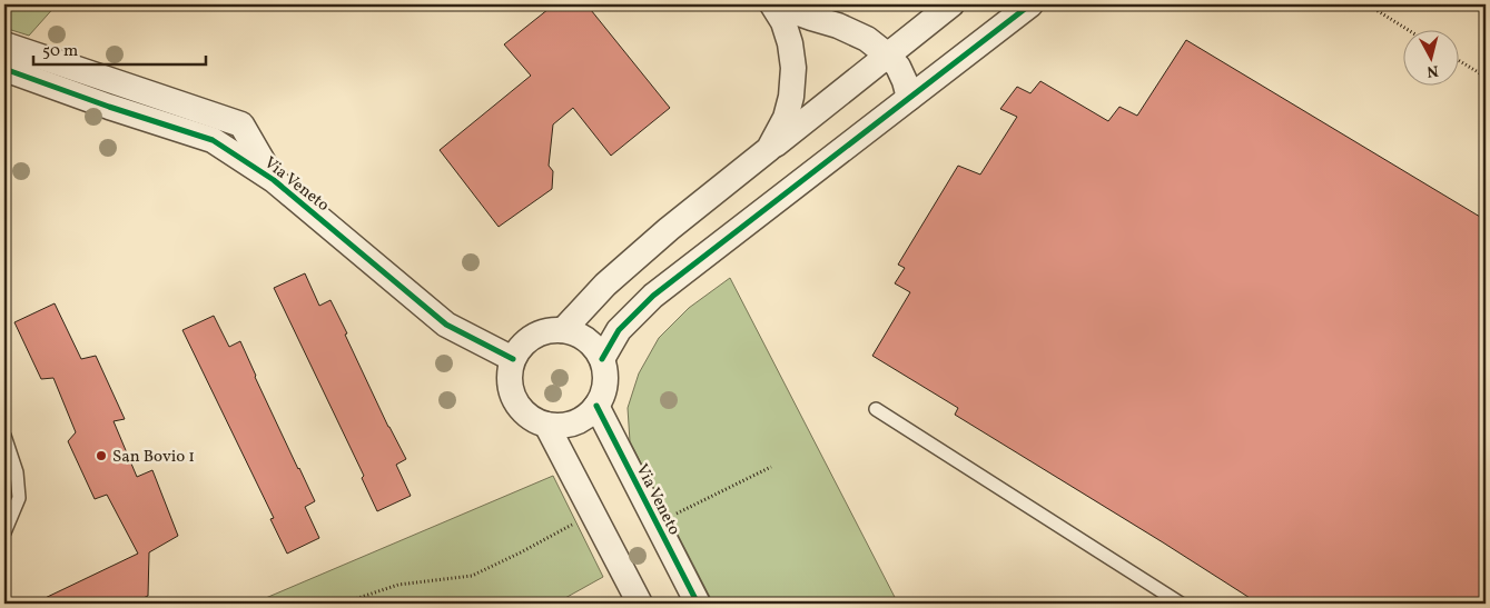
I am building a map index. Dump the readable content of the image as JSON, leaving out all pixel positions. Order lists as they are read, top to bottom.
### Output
{
  "streets": {
    "street": ["Via Veneto"]
  },
  "places": ["San Bovio 1"],
  "scale_bar": "50 m",
  "north": "bottom"
}
